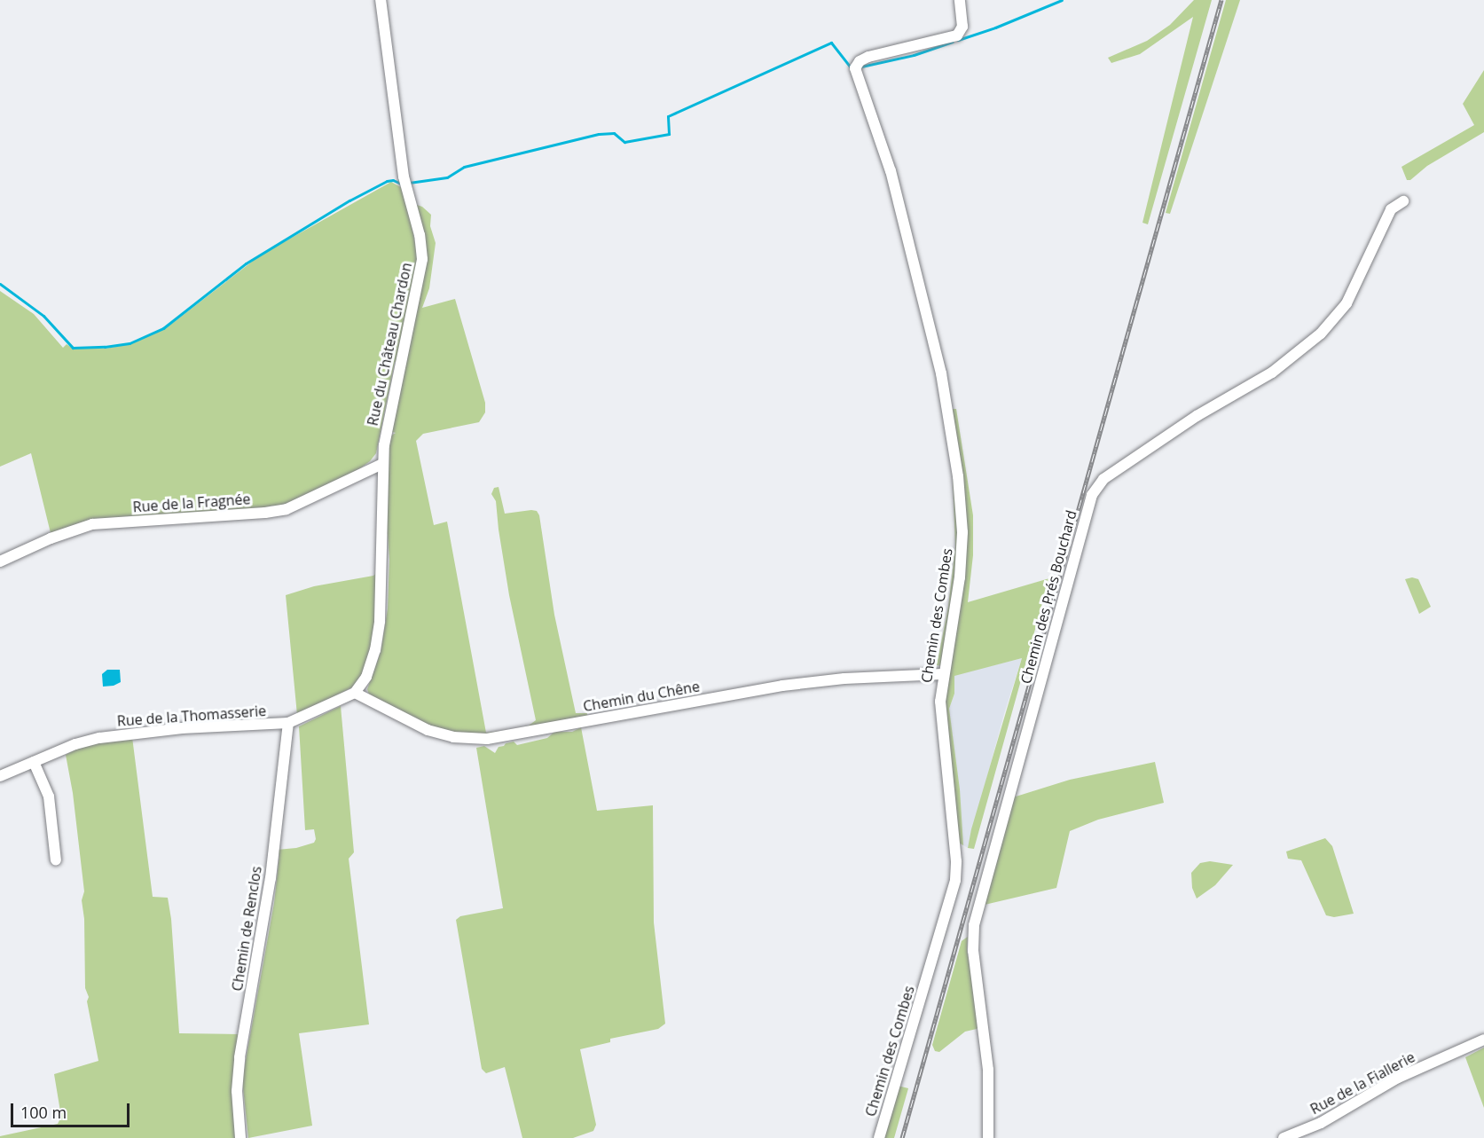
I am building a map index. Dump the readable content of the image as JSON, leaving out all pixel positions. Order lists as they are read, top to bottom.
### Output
{
  "streets": {
    "street": [
      "Rue du Château Chardon",
      "Rue de la Fragnée",
      "Chemin des Prés Bouchard",
      "Chemin des Combes",
      "Chemin du Chêne",
      "Rue de la Thomasserie",
      "Chemin de Renclos",
      "Rue de la Fiallerie"
    ]
  },
  "crossings": [
    ["Rue du Château Chardon", "Rue de la Fragnée"],
    ["Rue du Château Chardon", "Chemin du Chêne"],
    ["Rue du Château Chardon", "Rue de la Thomasserie"],
    ["Chemin des Combes", "Chemin du Chêne"],
    ["Chemin du Chêne", "Rue de la Thomasserie"],
    ["Rue de la Thomasserie", "Chemin de Renclos"]
  ],
  "scale_bar": "100 m"
}
